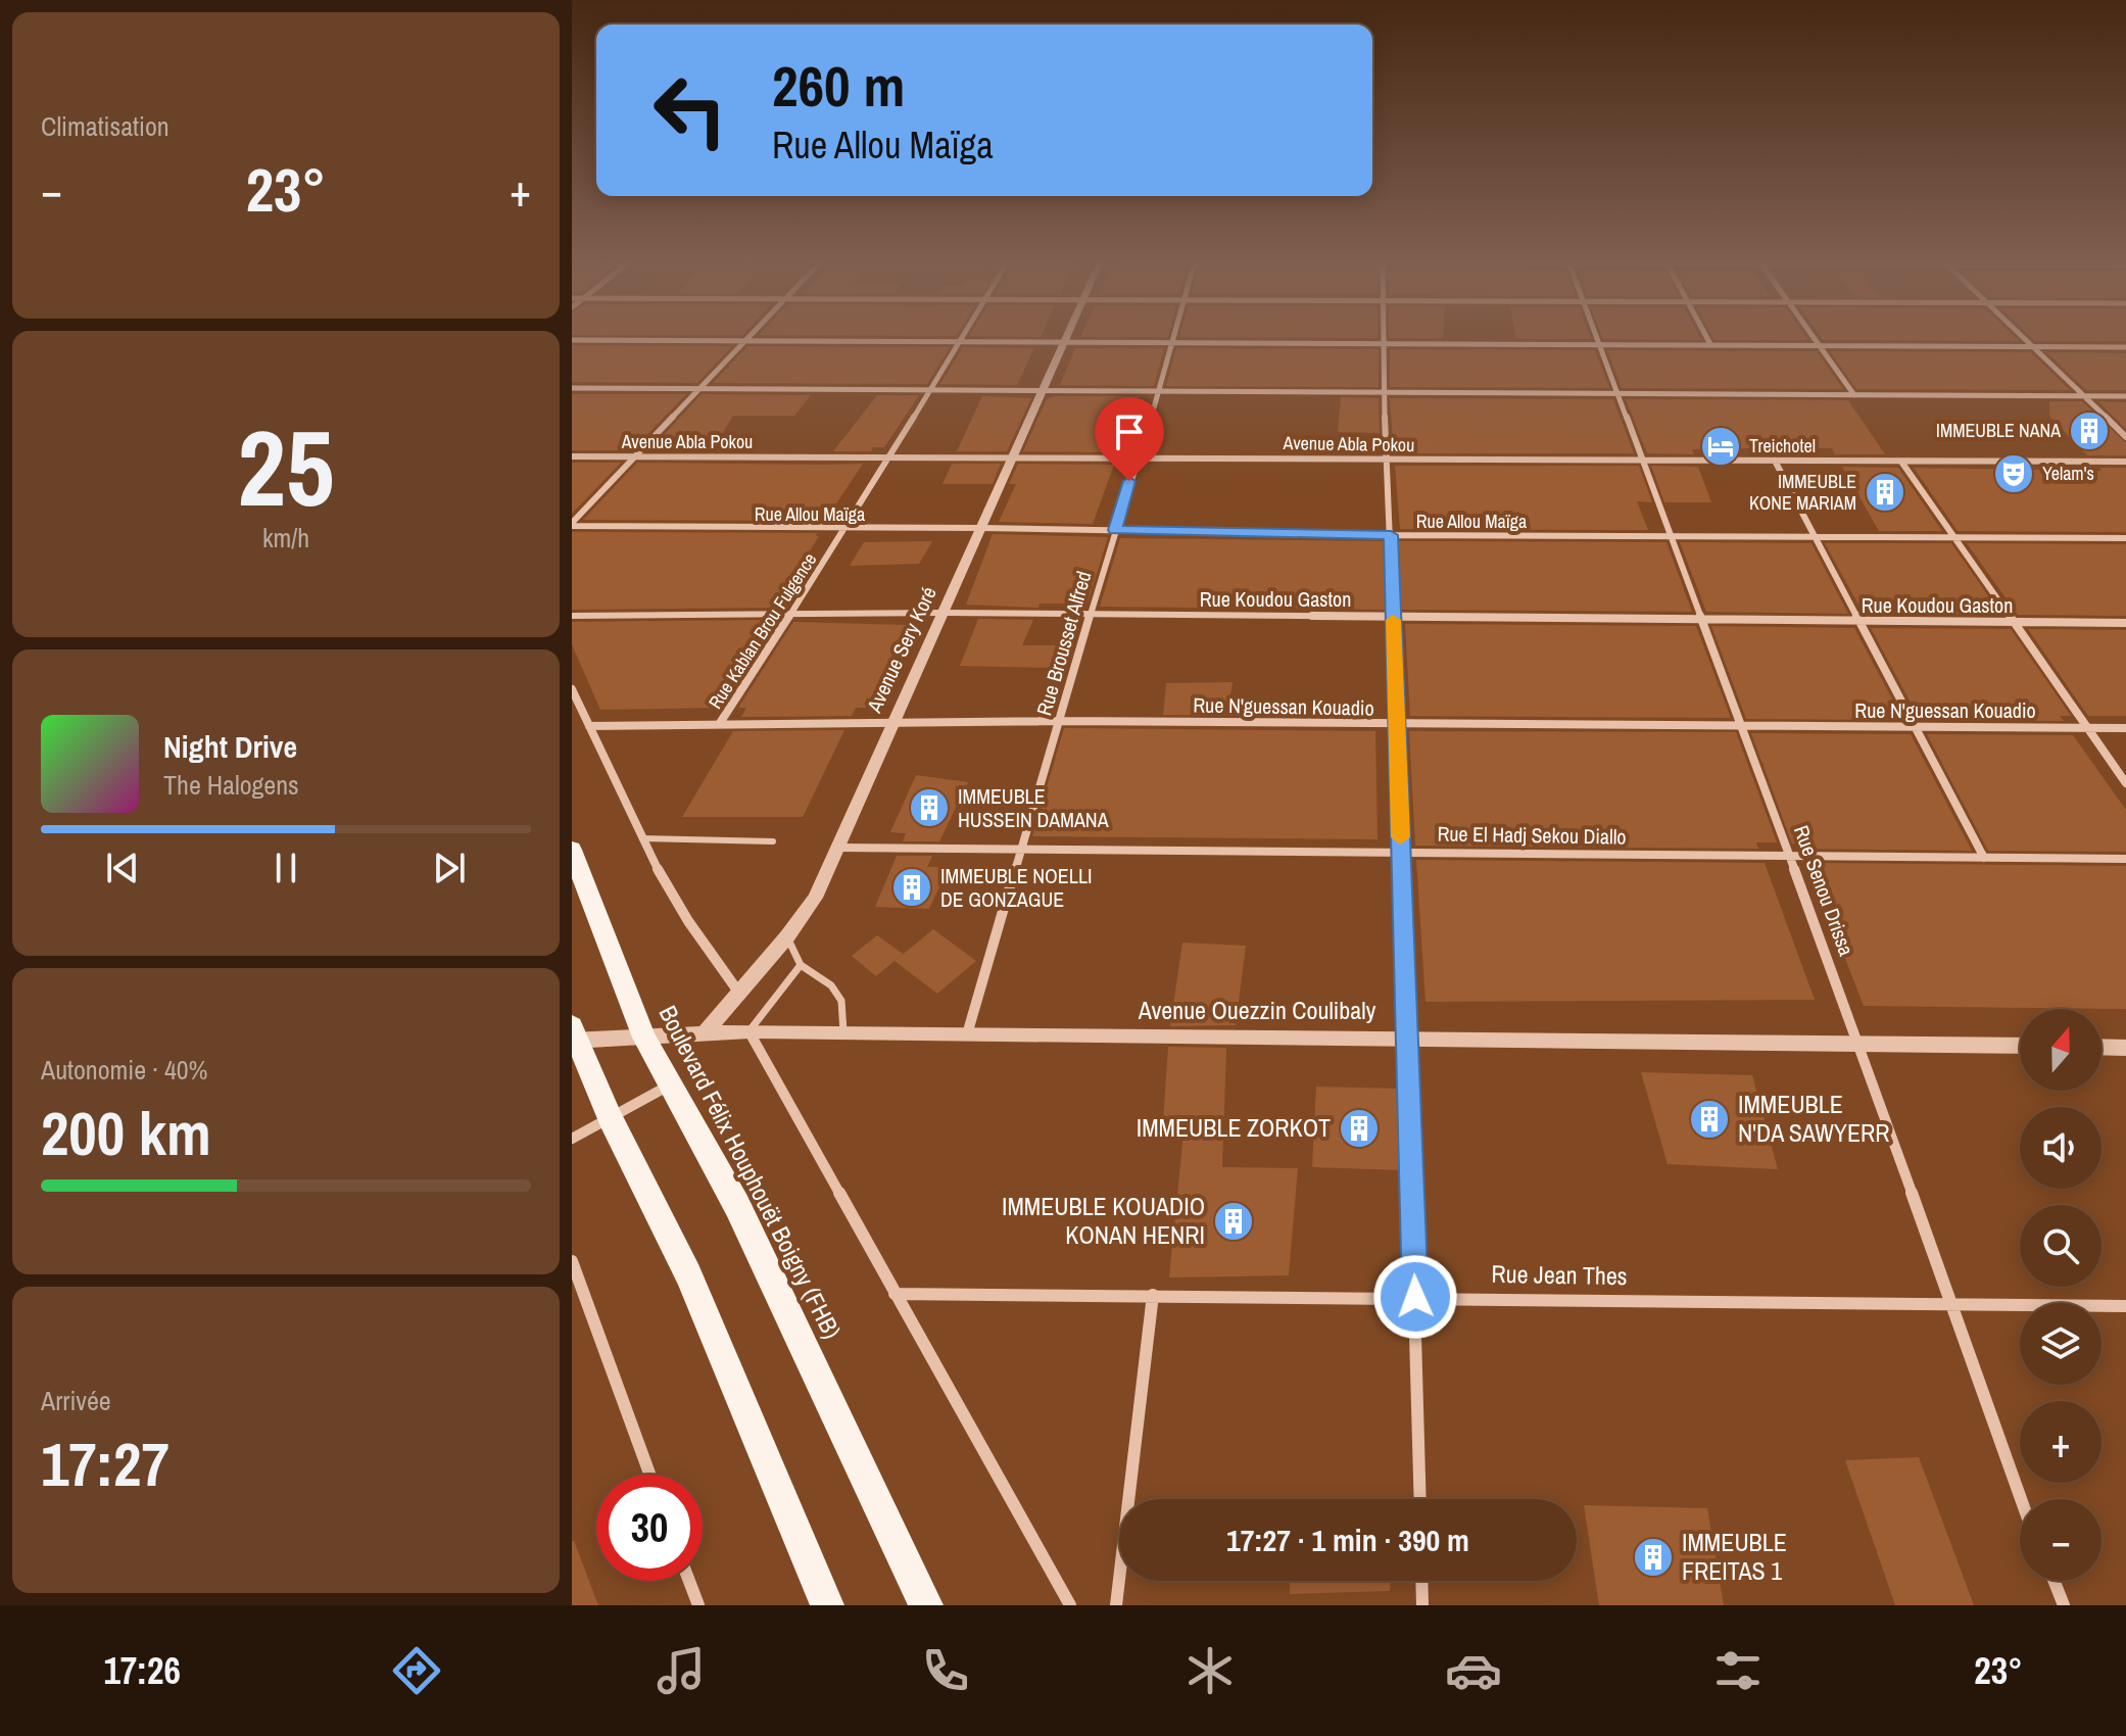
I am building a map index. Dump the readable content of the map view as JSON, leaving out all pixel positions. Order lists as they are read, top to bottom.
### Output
{
  "streets": {
    "main road": ["Boulevard Félix Houphouët Boigny (FHB)"],
    "street": [
      "Avenue Abla Pokou",
      "Rue Allou Maïga",
      "Rue Koudou Gaston",
      "Rue Kablan Brou Fulgence",
      "Rue Brousset Alfred",
      "Avenue Sery Koré",
      "Rue N'guessan Kouadio",
      "Rue El Hadj Sekou Diallo",
      "Rue Senou Drissa",
      "Avenue Ouezzin Coulibaly",
      "Rue Jean Thes"
    ]
  },
  "crossings": [
    ["Avenue Abla Pokou", "Rue Kablan Brou Fulgence"],
    ["Avenue Abla Pokou", "Rue Brousset Alfred"],
    ["Avenue Abla Pokou", "Avenue Sery Koré"],
    ["Avenue Abla Pokou", "Rue Senou Drissa"],
    ["Rue Allou Maïga", "Rue Kablan Brou Fulgence"],
    ["Rue Allou Maïga", "Rue Brousset Alfred"],
    ["Rue Allou Maïga", "Avenue Sery Koré"],
    ["Rue Allou Maïga", "Rue Senou Drissa"],
    ["Rue Koudou Gaston", "Rue Kablan Brou Fulgence"],
    ["Rue Koudou Gaston", "Rue Brousset Alfred"],
    ["Rue Koudou Gaston", "Avenue Sery Koré"],
    ["Rue Koudou Gaston", "Rue Senou Drissa"],
    ["Rue Kablan Brou Fulgence", "Rue N'guessan Kouadio"],
    ["Rue Brousset Alfred", "Rue N'guessan Kouadio"],
    ["Rue Brousset Alfred", "Rue El Hadj Sekou Diallo"],
    ["Rue Brousset Alfred", "Avenue Ouezzin Coulibaly"],
    ["Avenue Sery Koré", "Rue N'guessan Kouadio"],
    ["Avenue Sery Koré", "Rue El Hadj Sekou Diallo"],
    ["Avenue Sery Koré", "Avenue Ouezzin Coulibaly"],
    ["Rue N'guessan Kouadio", "Rue Senou Drissa"],
    ["Rue El Hadj Sekou Diallo", "Rue Senou Drissa"],
    ["Rue Senou Drissa", "Avenue Ouezzin Coulibaly"],
    ["Rue Senou Drissa", "Rue Jean Thes"],
    ["Avenue Ouezzin Coulibaly", "Boulevard Félix Houphouët Boigny (FHB)"]
  ],
  "places": {
    "building": [
      "IMMEUBLE NANA",
      "IMMEUBLE KONE MARIAM",
      "IMMEUBLE HUSSEIN DAMANA",
      "IMMEUBLE NOELLI DE GONZAGUE",
      "IMMEUBLE N'DA SAWYERR",
      "IMMEUBLE ZORKOT",
      "IMMEUBLE KOUADIO KONAN HENRI",
      "IMMEUBLE FREITAS 1"
    ],
    "hotel": ["Treichotel"],
    "theatre": ["Yelam's"]
  },
  "north": "top",
  "page": {
    "tile": [
      "Climatisation",
      ["25", "km/h"],
      ["Autonomie · 40%", "200 km"],
      ["Arrivée", "17:27"]
    ],
    "turn": ["260 m", "Rue Allou Maïga"],
    "heat": ["−", "23°", "+"],
    "song": ["Night Drive", "The Halogens"],
    "map_buttons": ["+", "−"],
    "limit": "30",
    "trip": "17:27 · 1 min · 390 m",
    "tabs": ["17:26", "23°"]
  }
}
